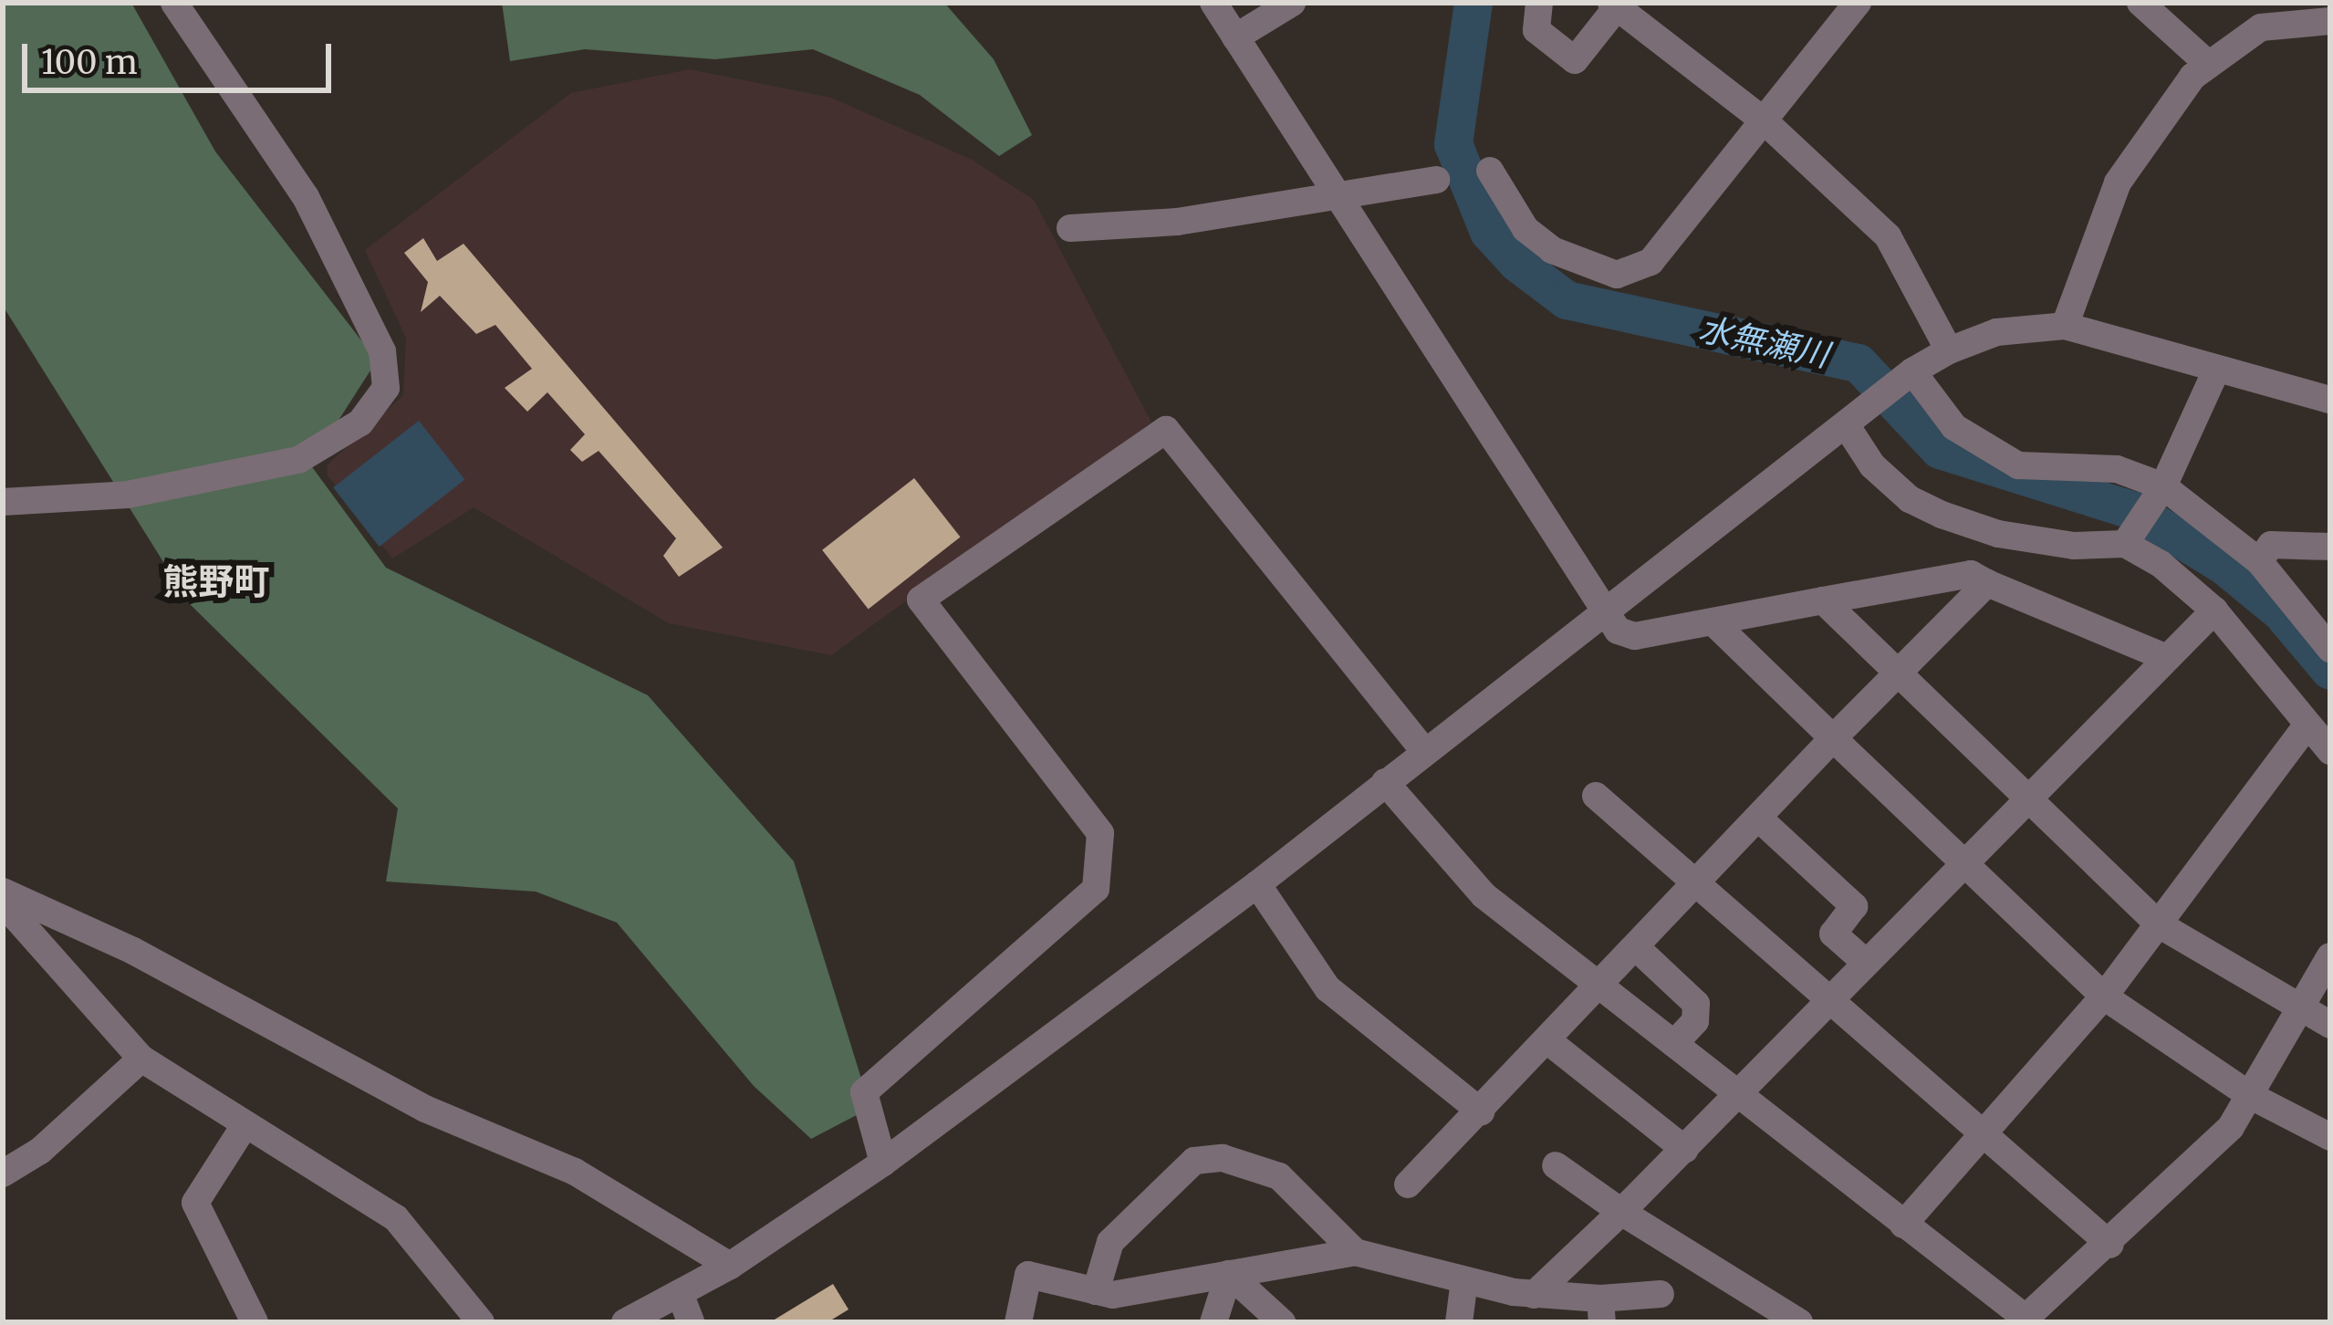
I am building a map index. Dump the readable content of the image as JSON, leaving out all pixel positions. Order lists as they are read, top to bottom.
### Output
{
  "districts": ["熊野町"],
  "water": ["水無瀬川"],
  "scale_bar": "100 m"
}
